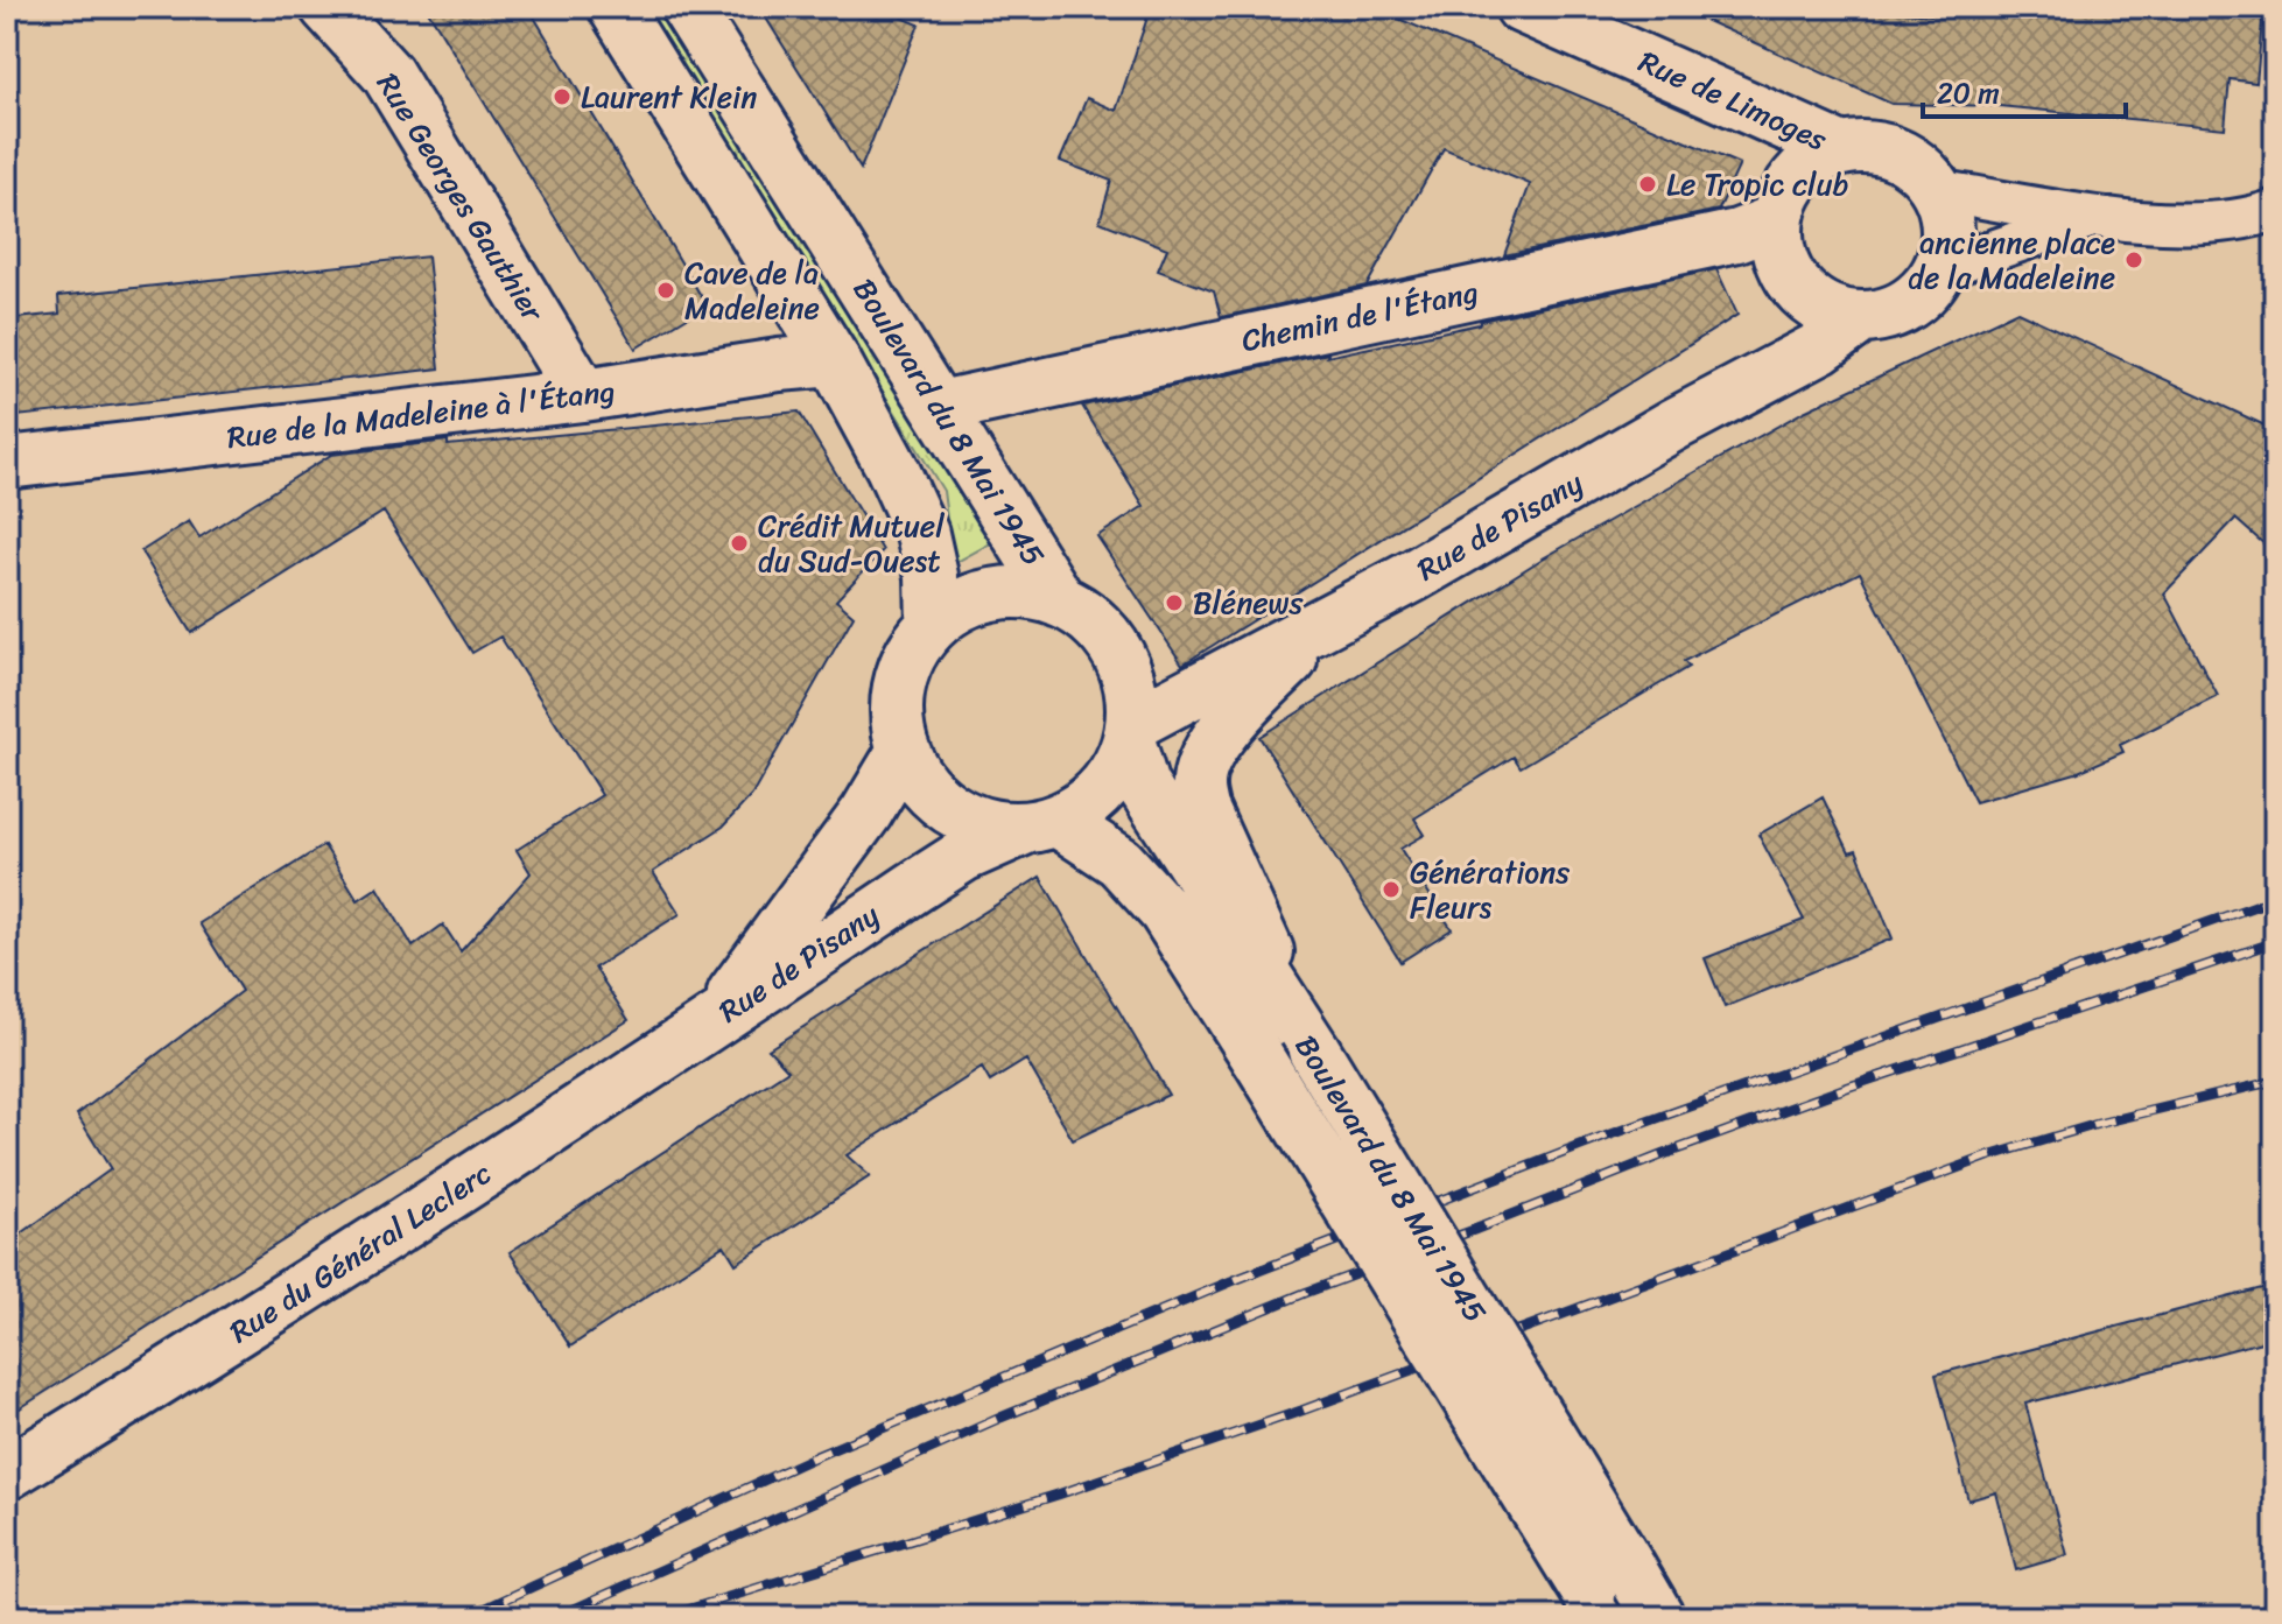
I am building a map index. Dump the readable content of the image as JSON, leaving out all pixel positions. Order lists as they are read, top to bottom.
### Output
{
  "streets": {
    "street": [
      "Rue de Limoges",
      "Rue Georges Gauthier",
      "Chemin de l'Étang",
      "Rue de la Madeleine à l'Étang",
      "Boulevard du 8 Mai 1945",
      "Rue de Pisany",
      "Rue du Général Leclerc"
    ]
  },
  "crossings": [
    ["Rue de Limoges", "Chemin de l'Étang"],
    ["Rue de Limoges", "Rue de Pisany"],
    ["Rue Georges Gauthier", "Rue de la Madeleine à l'Étang"],
    ["Chemin de l'Étang", "Boulevard du 8 Mai 1945"],
    ["Chemin de l'Étang", "Rue de Pisany"],
    ["Boulevard du 8 Mai 1945", "Rue de Pisany"],
    ["Rue de Pisany", "Rue du Général Leclerc"]
  ],
  "places": [
    "Laurent Klein",
    "Le Tropic club",
    "ancienne place de la Madeleine",
    "Cave de la Madeleine",
    "Crédit Mutuel du Sud-Ouest",
    "Blénews",
    "Générations Fleurs"
  ],
  "scale_bar": "20 m"
}
